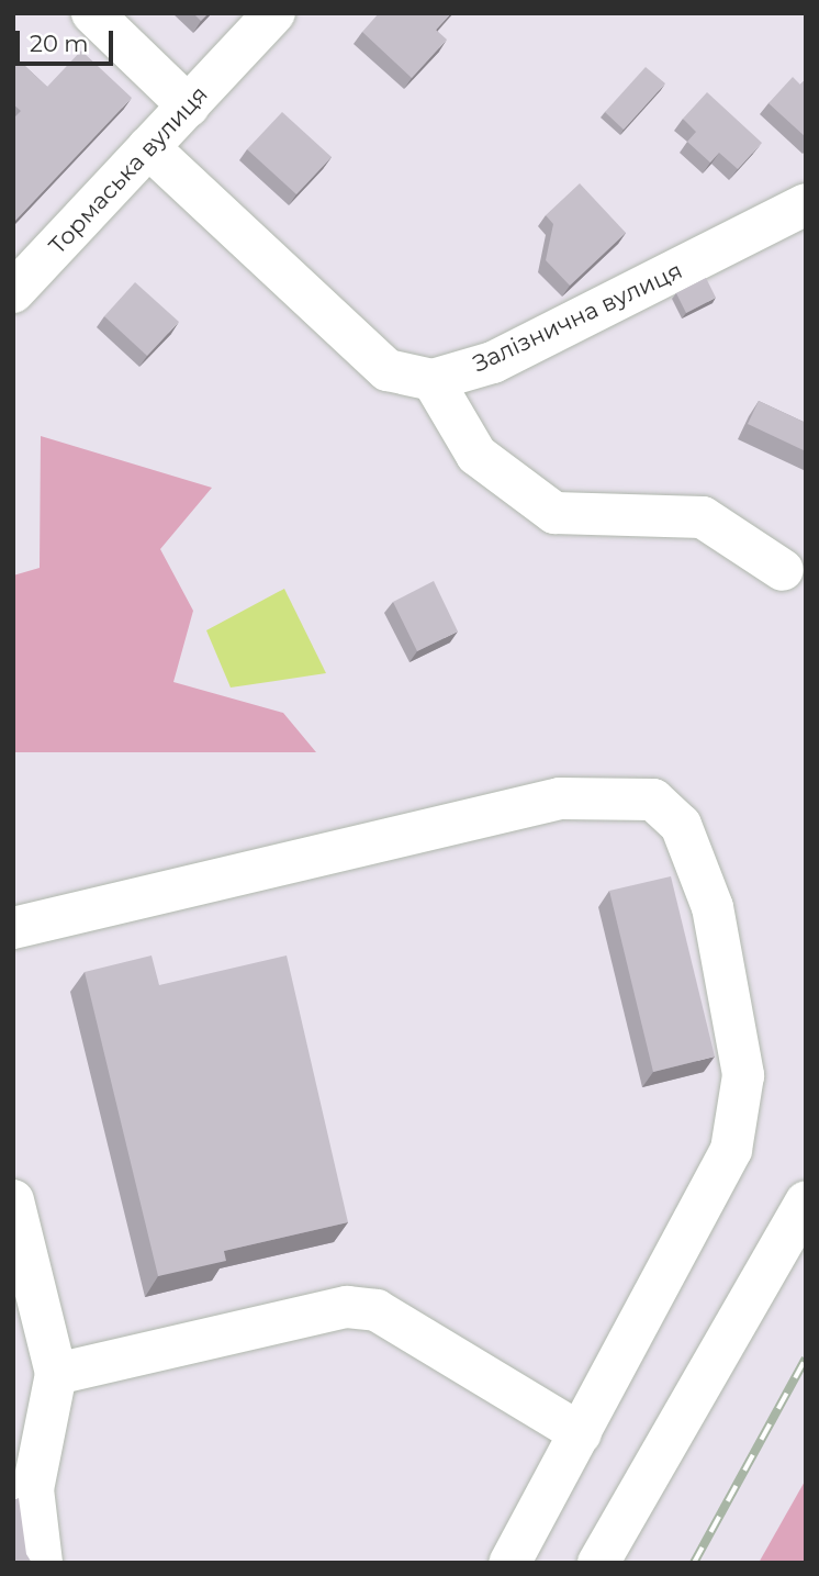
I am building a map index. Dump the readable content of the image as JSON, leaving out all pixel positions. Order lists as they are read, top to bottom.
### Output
{
  "streets": {
    "street": ["Тормаська вулиця", "Залізнична вулиця"]
  },
  "crossings": [
    ["Тормаська вулиця", "Залізнична вулиця"]
  ],
  "scale_bar": "20 m"
}
